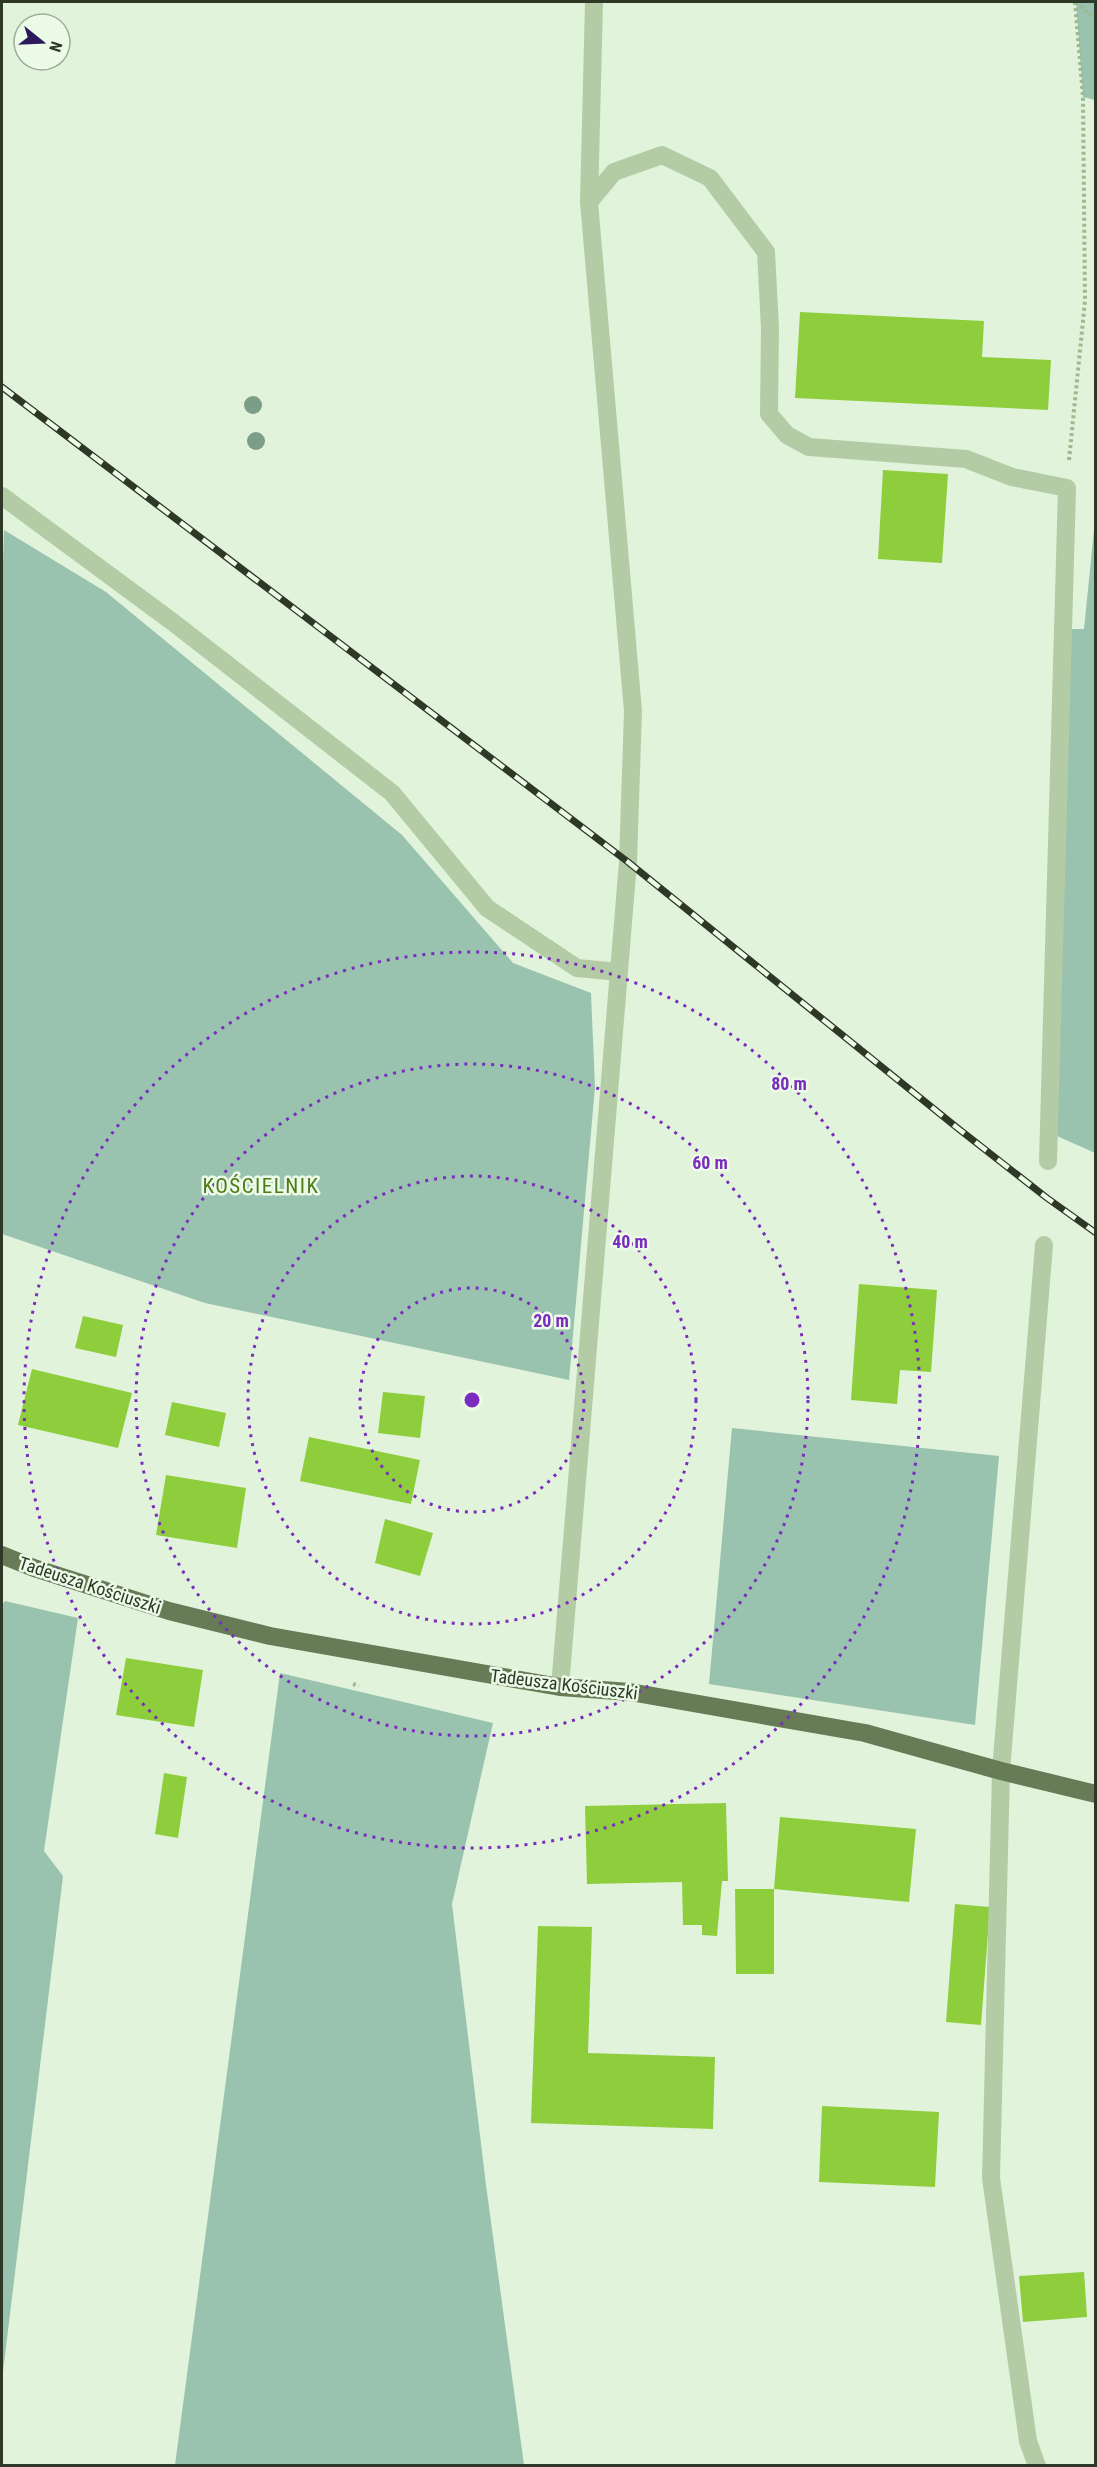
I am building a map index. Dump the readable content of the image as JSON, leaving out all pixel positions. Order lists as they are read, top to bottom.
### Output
{
  "streets": {
    "main road": ["Tadeusza Kościuszki"]
  },
  "districts": ["KOŚCIELNIK"],
  "north": "right",
  "rings": [
    "80 m",
    "60 m",
    "40 m",
    "20 m"
  ]
}
